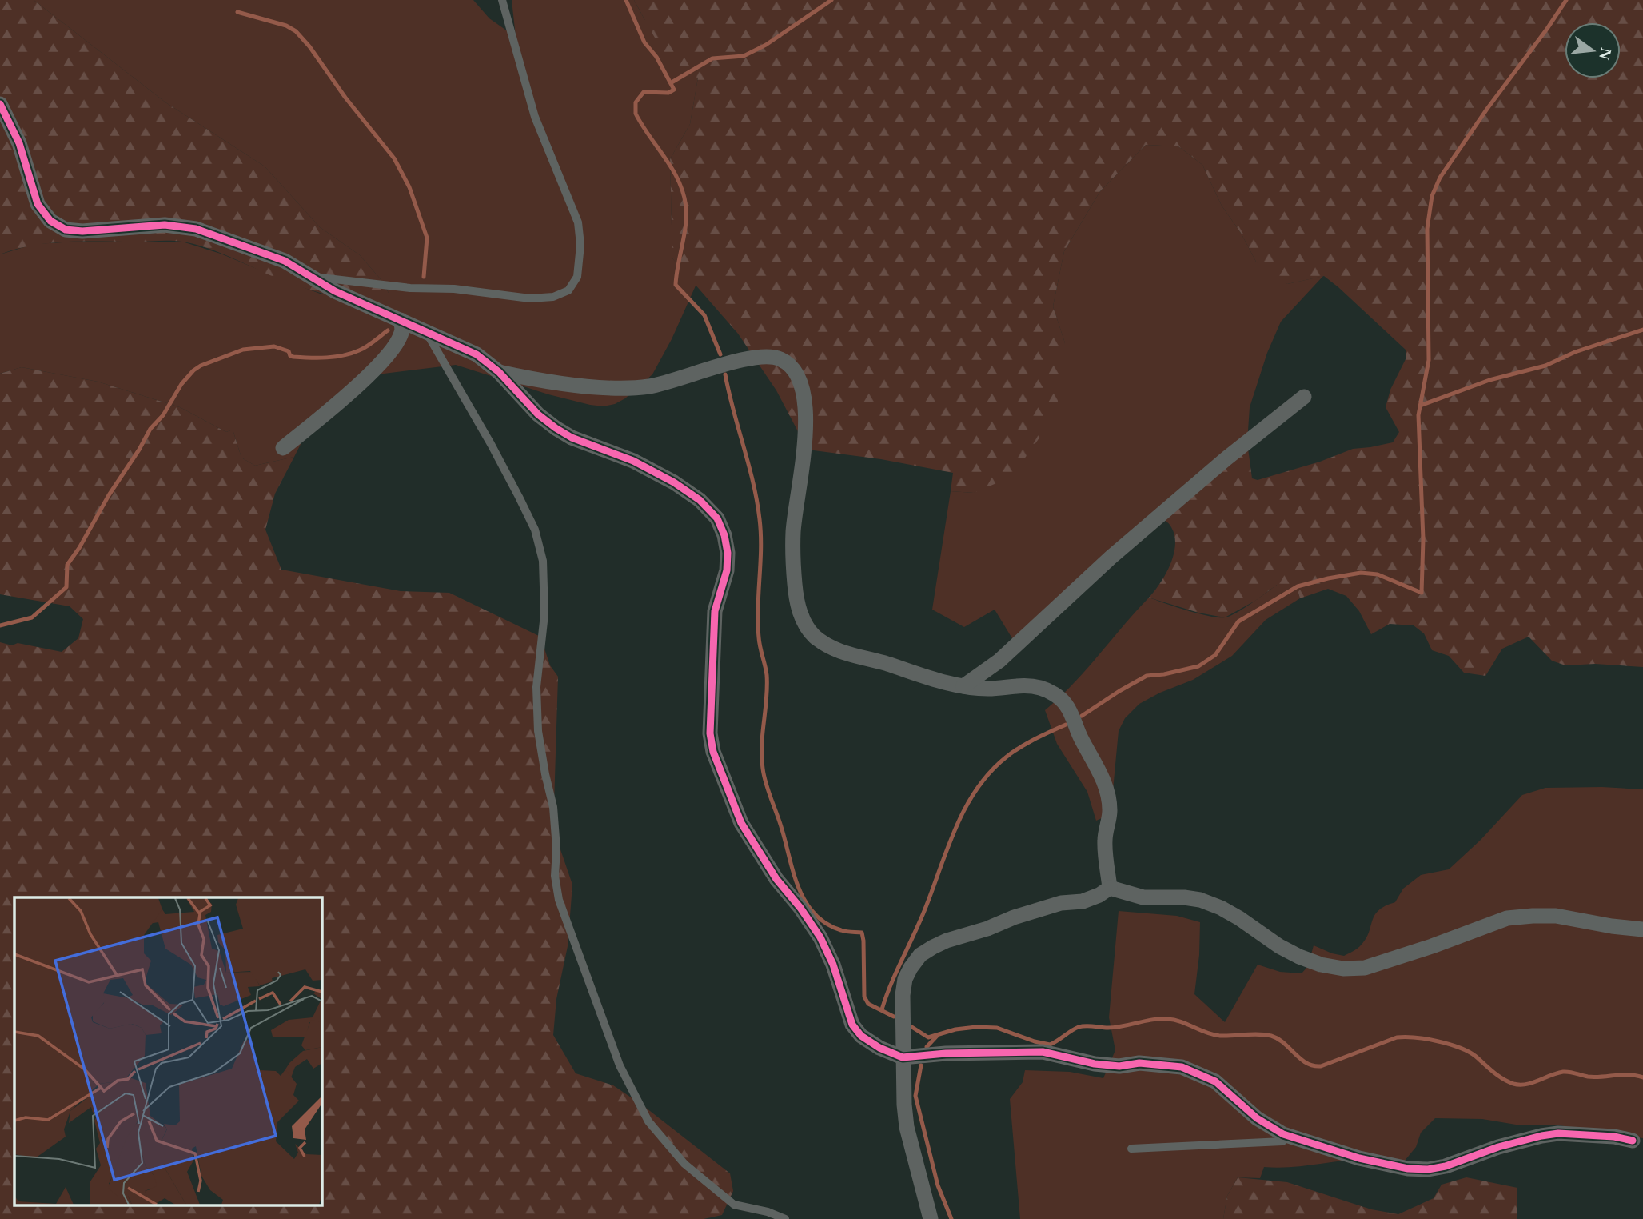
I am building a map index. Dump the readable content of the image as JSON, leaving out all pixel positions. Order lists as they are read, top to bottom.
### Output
{
  "north": "right"
}
